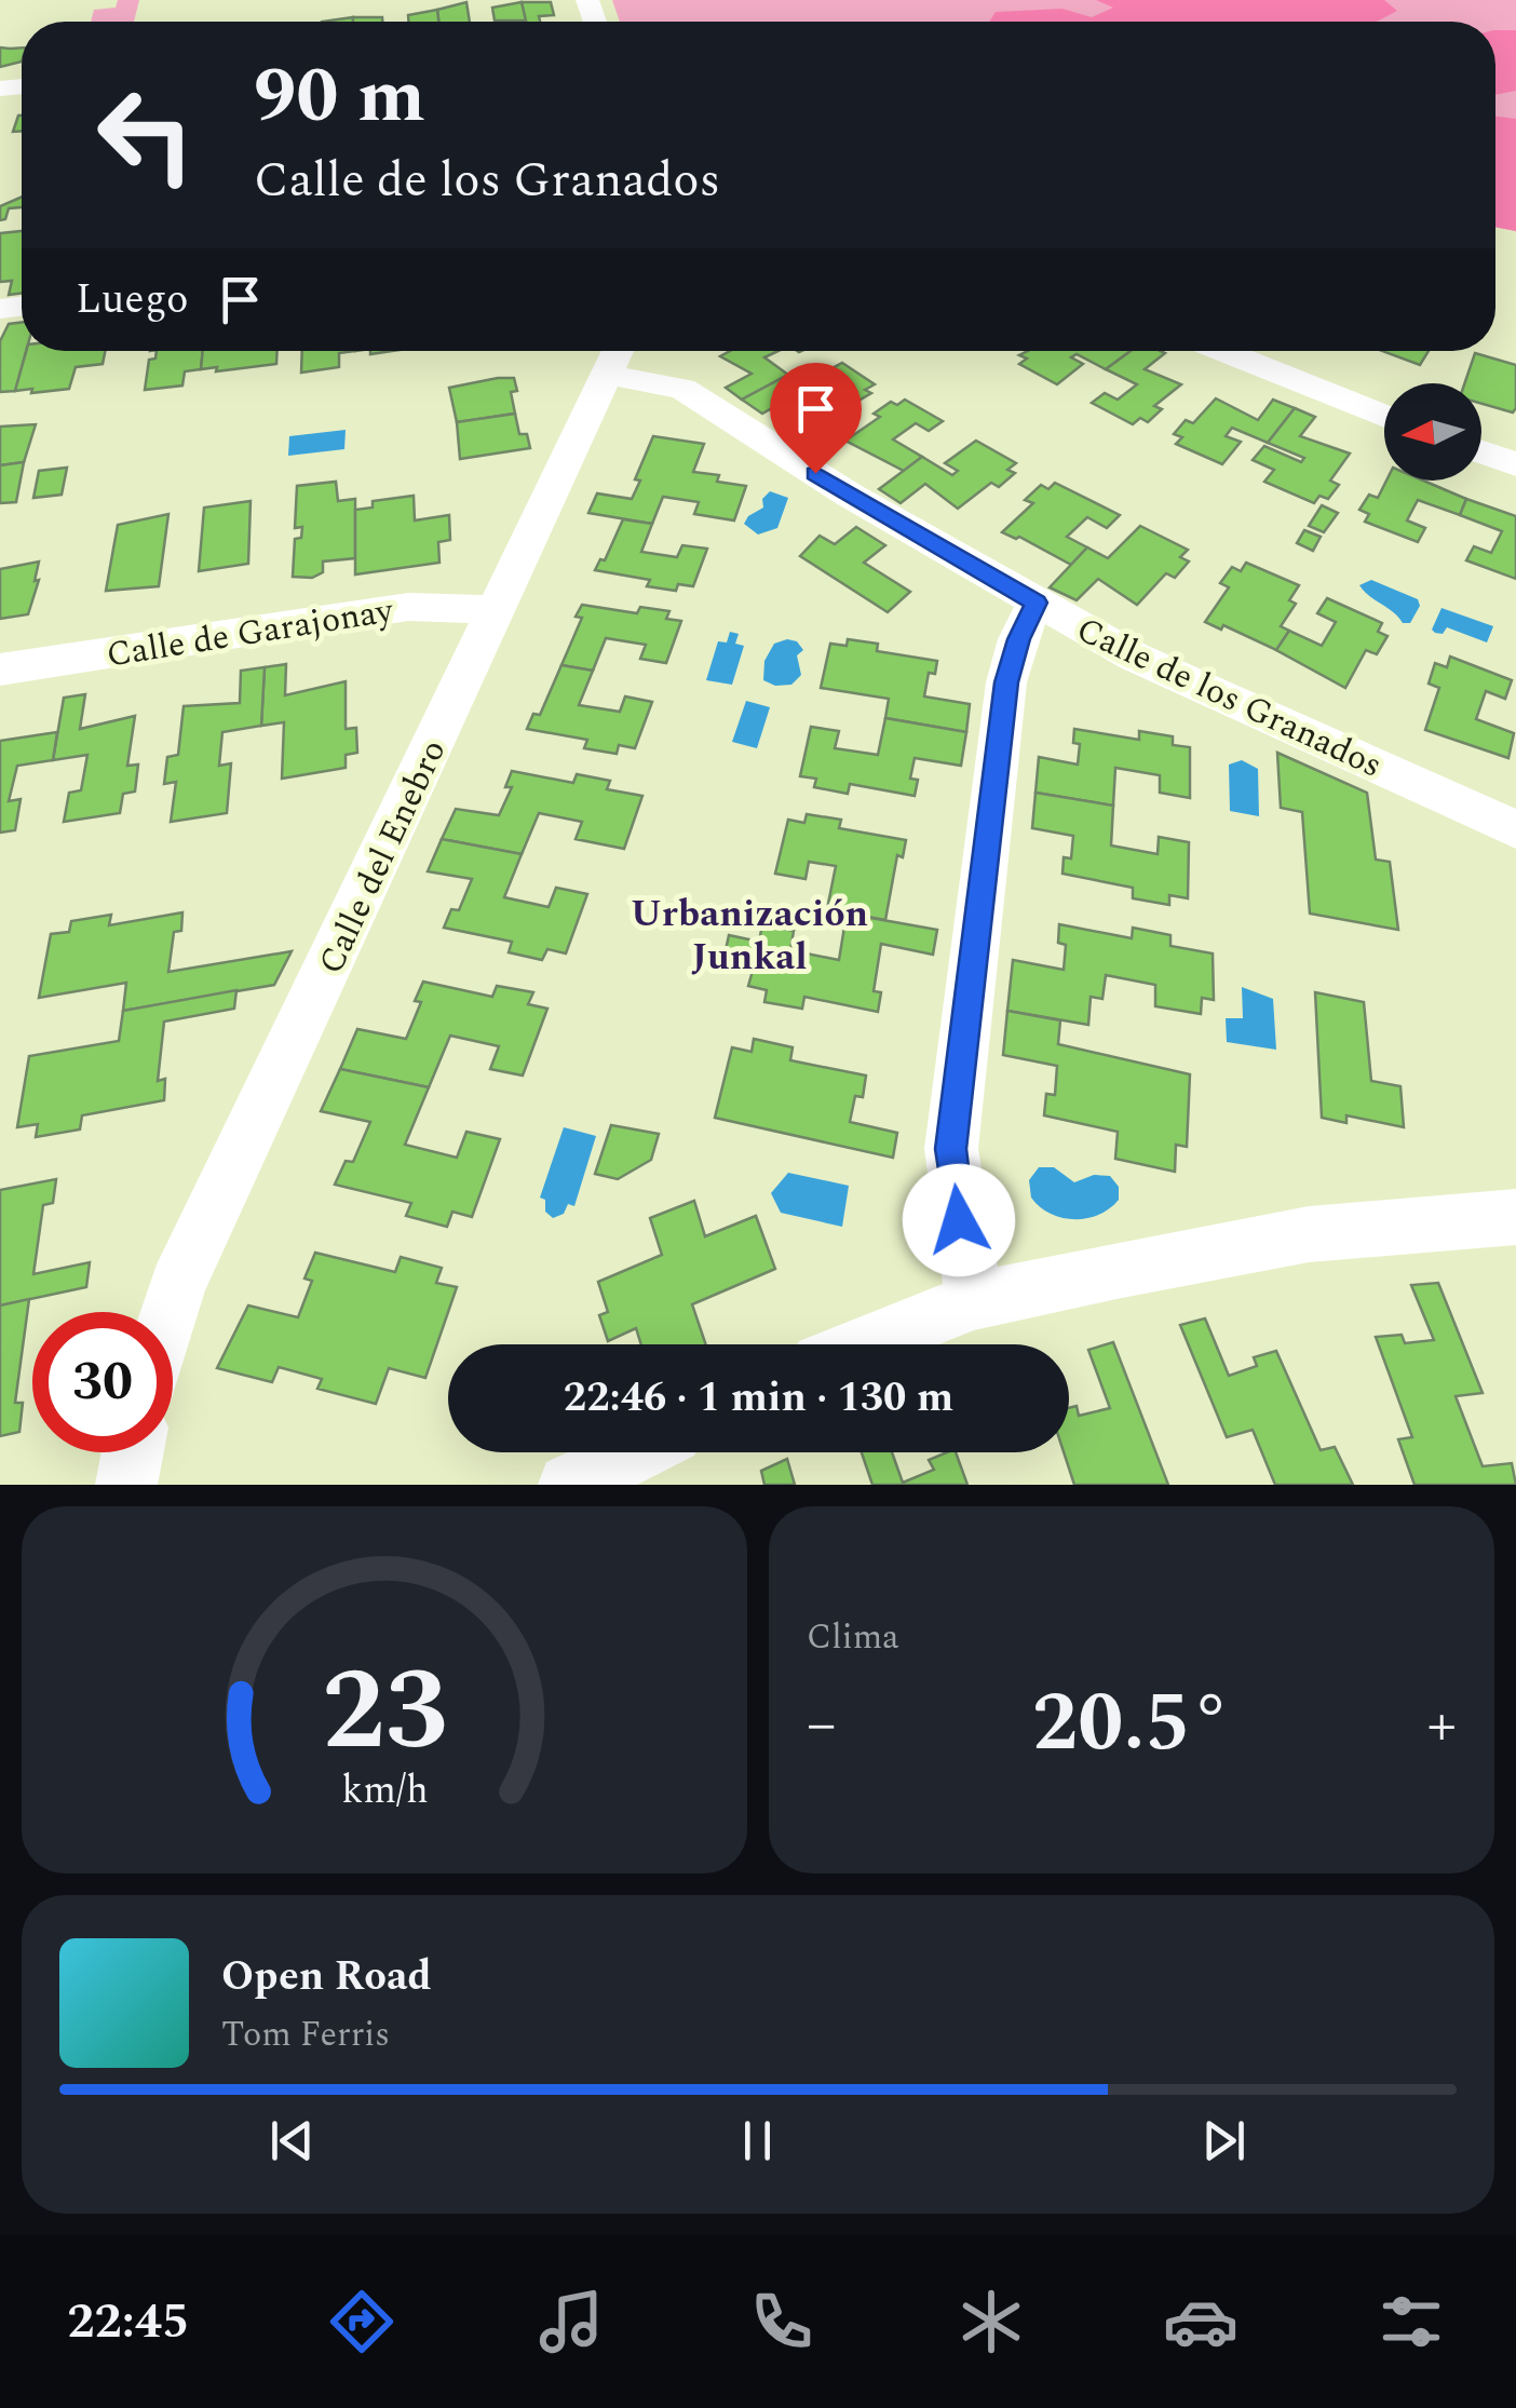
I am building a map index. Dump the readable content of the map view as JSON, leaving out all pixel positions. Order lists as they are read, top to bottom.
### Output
{
  "streets": {
    "street": ["Calle de Garajonay", "Calle de los Granados", "Calle del Enebro"]
  },
  "crossings": [
    ["Calle de Garajonay", "Calle del Enebro"],
    ["Calle de los Granados", "Calle del Enebro"]
  ],
  "districts": ["Urbanización Junkal"],
  "north": "left",
  "page": {
    "turn": ["90 m", "Calle de los Granados"],
    "then": "Luego",
    "limit": "30",
    "trip": "22:46 · 1 min · 130 m",
    "tile": "Clima",
    "heat": ["−", "20.5°", "+"],
    "song": ["Open Road", "Tom Ferris"],
    "tabs": "22:45",
    "gauge": ["23", "km/h"]
  }
}
